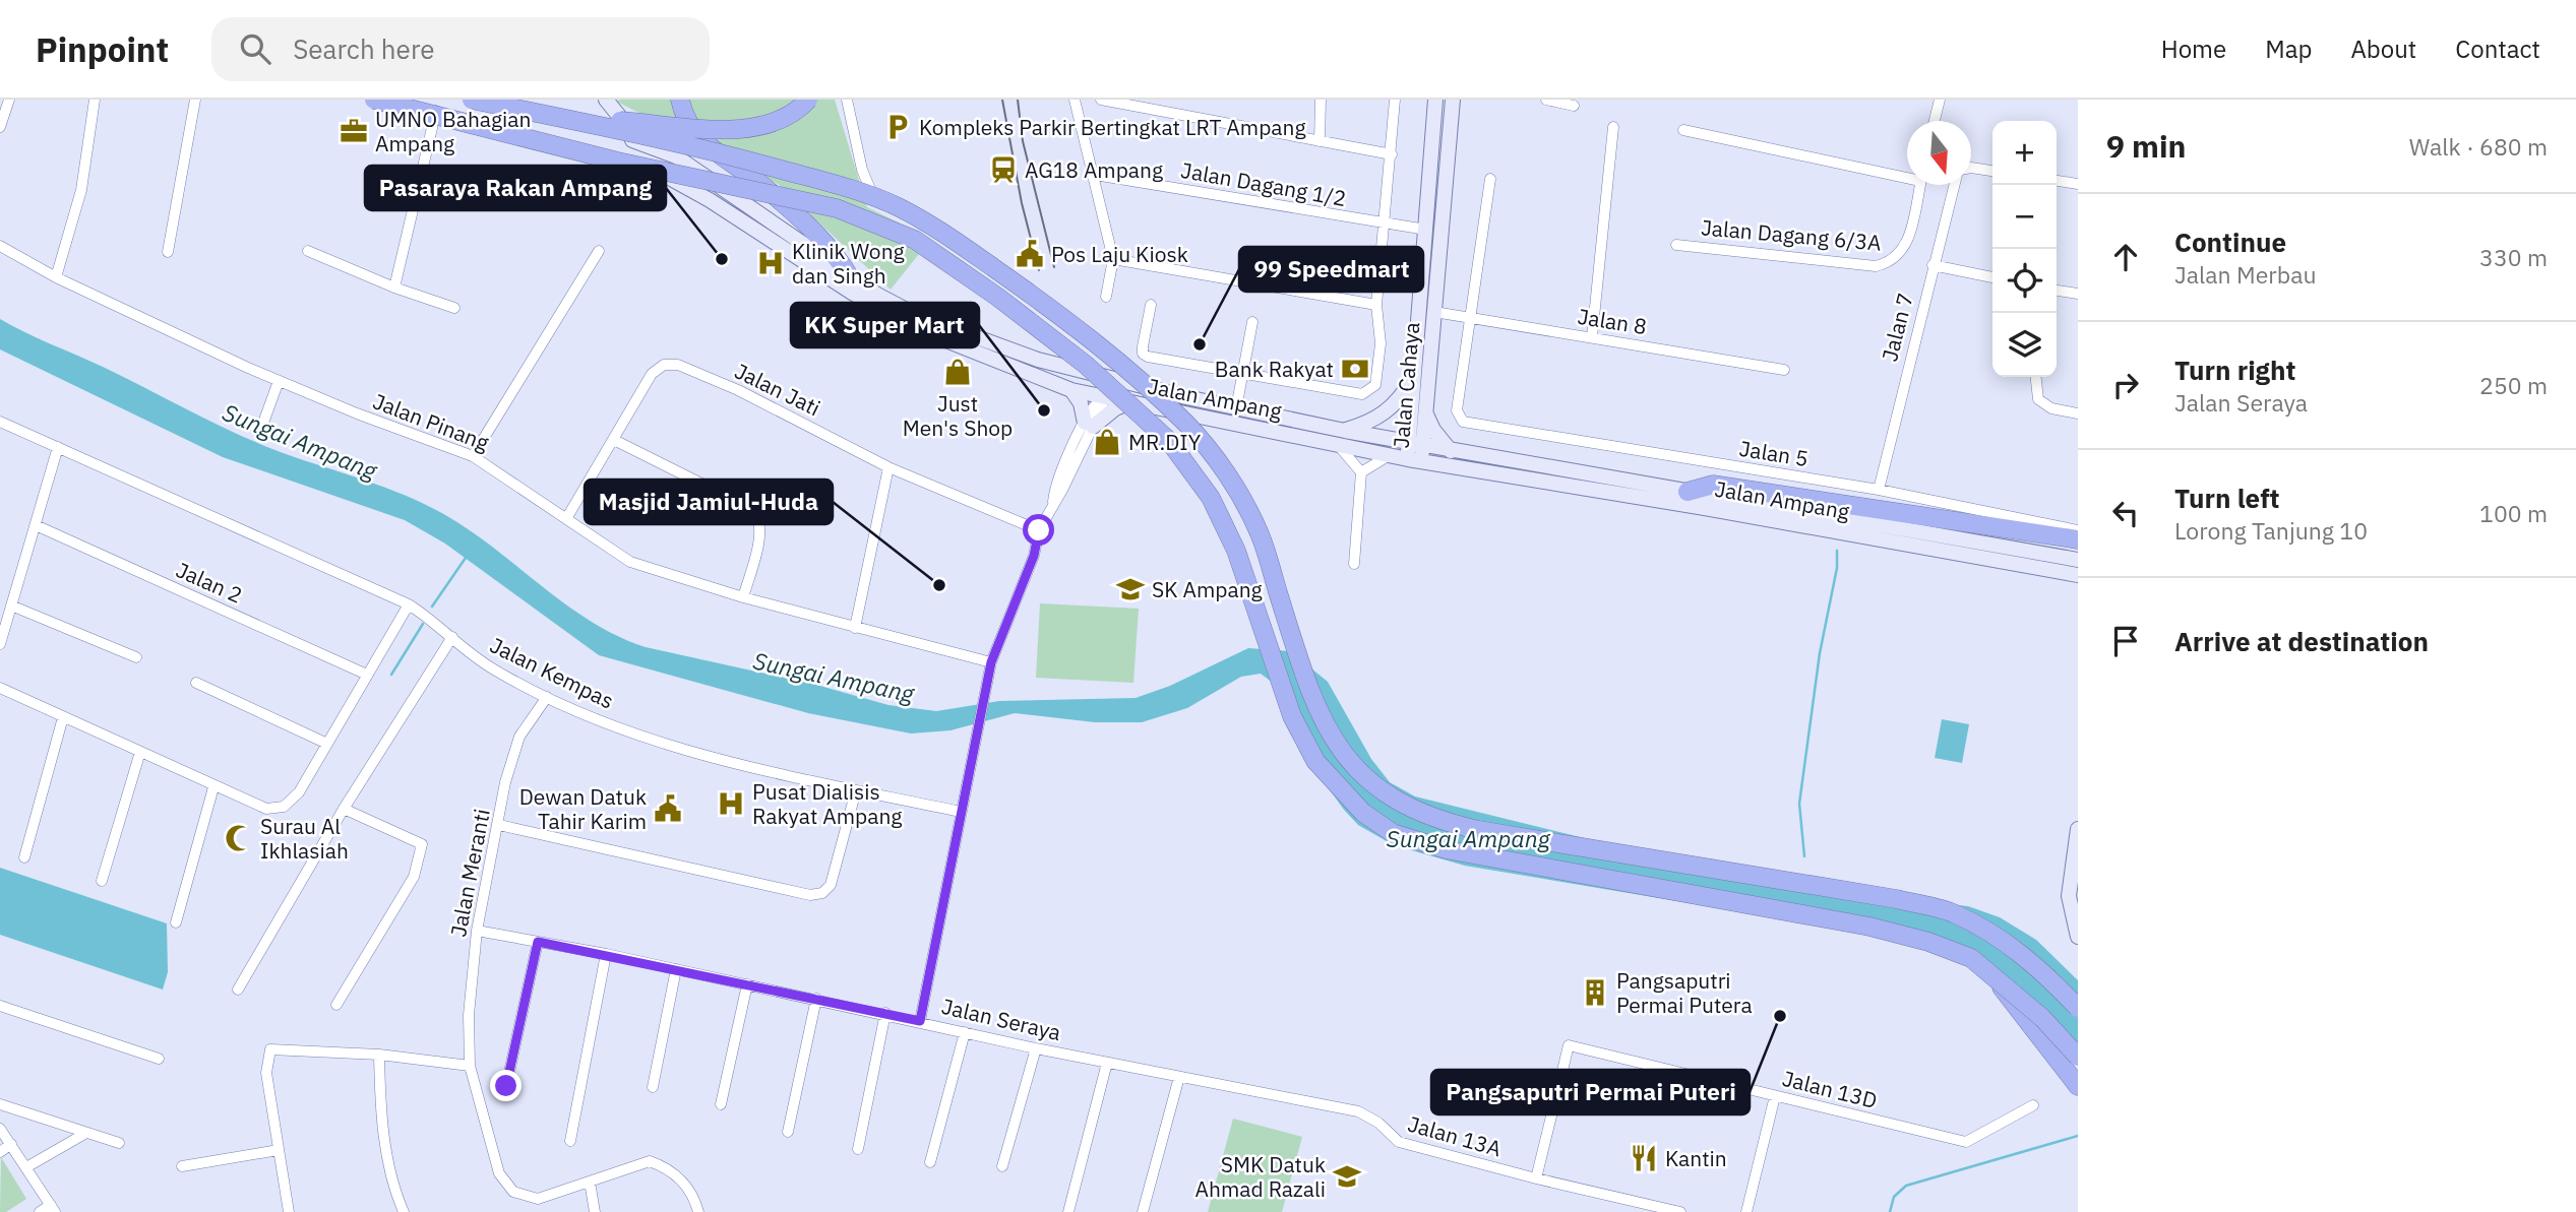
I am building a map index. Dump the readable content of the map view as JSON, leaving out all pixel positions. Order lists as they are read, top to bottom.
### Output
{
  "streets": {
    "main road": ["Jalan Cahaya", "Jalan Ampang"],
    "street": [
      "Jalan Dagang 1/2",
      "Jalan Dagang 6/3A",
      "Jalan 8",
      "Jalan 7",
      "Jalan Jati",
      "Jalan Pinang",
      "Jalan 5",
      "Jalan 2",
      "Jalan Kempas",
      "Jalan Meranti",
      "Jalan Seraya",
      "Jalan 13D",
      "Jalan 13A"
    ]
  },
  "crossings": [
    ["Jalan Dagang 1/2", "Jalan Cahaya"],
    ["Jalan 8", "Jalan Cahaya"],
    ["Jalan 8", "Jalan 5"],
    ["Jalan 7", "Jalan 5"],
    ["Jalan Cahaya", "Jalan Ampang"],
    ["Jalan Jati", "Jalan Pinang"],
    ["Jalan Kempas", "Jalan Meranti"],
    ["Jalan Meranti", "Jalan Seraya"],
    ["Jalan Seraya", "Jalan 13A"],
    ["Jalan 13D", "Jalan 13A"]
  ],
  "water": ["Sungai Ampang"],
  "places": {
    "parking": ["Kompleks Parkir Bertingkat LRT Ampang"],
    "office": ["UMNO Bahagian Ampang"],
    "station": ["AG18 Ampang"],
    "public building": ["Pos Laju Kiosk", "Dewan Datuk Tahir Karim"],
    "other": [
      "Pasaraya Rakan Ampang",
      "99 Speedmart",
      "KK Super Mart",
      "Masjid Jamiul-Huda",
      "Pangsaputri Permai Puteri"
    ],
    "hospital": ["Klinik Wong dan Singh", "Pusat Dialisis Rakyat Ampang"],
    "bank": ["Bank Rakyat"],
    "shop": ["Just Men's Shop", "MR.DIY"],
    "school or university": ["SK Ampang", "SMK Datuk Ahmad Razali"],
    "mosque": ["Surau Al Ikhlasiah"],
    "building": ["Pangsaputri Permai Putera"],
    "restaurant": ["Kantin"]
  },
  "north": "bottom",
  "page": {
    "header": "Pinpoint",
    "search": "Search here",
    "nav": [
      "Home",
      "Map",
      "About",
      "Contact"
    ],
    "heading": ["9 min", "Walk · 680 m"],
    "map_buttons": ["+", "−"],
    "list": [
      ["Continue", "Jalan Merbau", "330 m"],
      ["Turn right", "Jalan Seraya", "250 m"],
      ["Turn left", "Lorong Tanjung 10", "100 m"],
      "Arrive at destination"
    ]
  }
}
